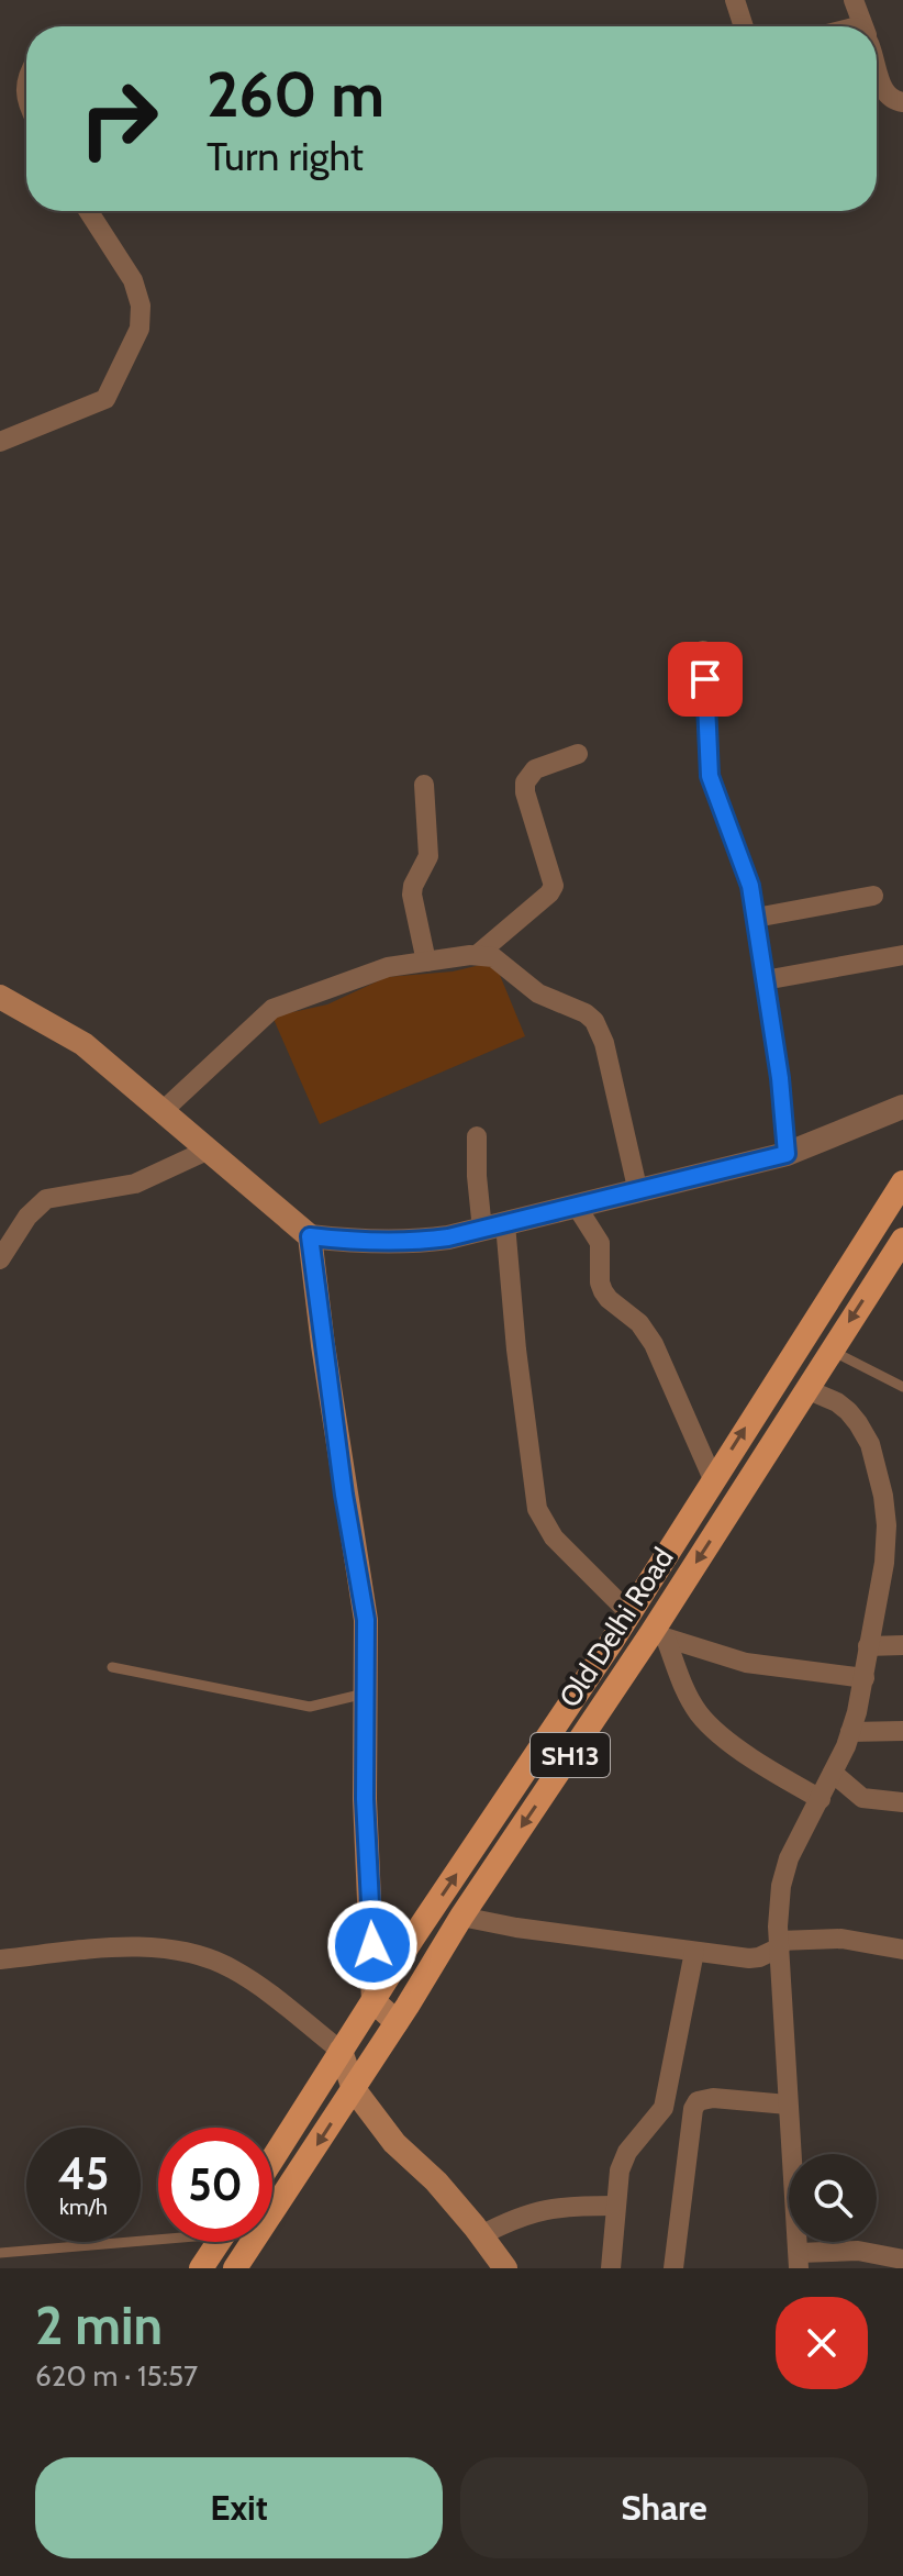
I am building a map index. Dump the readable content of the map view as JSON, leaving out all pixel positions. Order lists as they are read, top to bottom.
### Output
{
  "streets": {
    "main road": ["Old Delhi Road", "SH13"]
  },
  "page": {
    "turn": ["260 m", "Turn right"],
    "speed": "45 km/h",
    "limit": "50",
    "heading": ["2 min", "620 m · 15:57"],
    "buttons": ["Exit", "Share"]
  }
}
